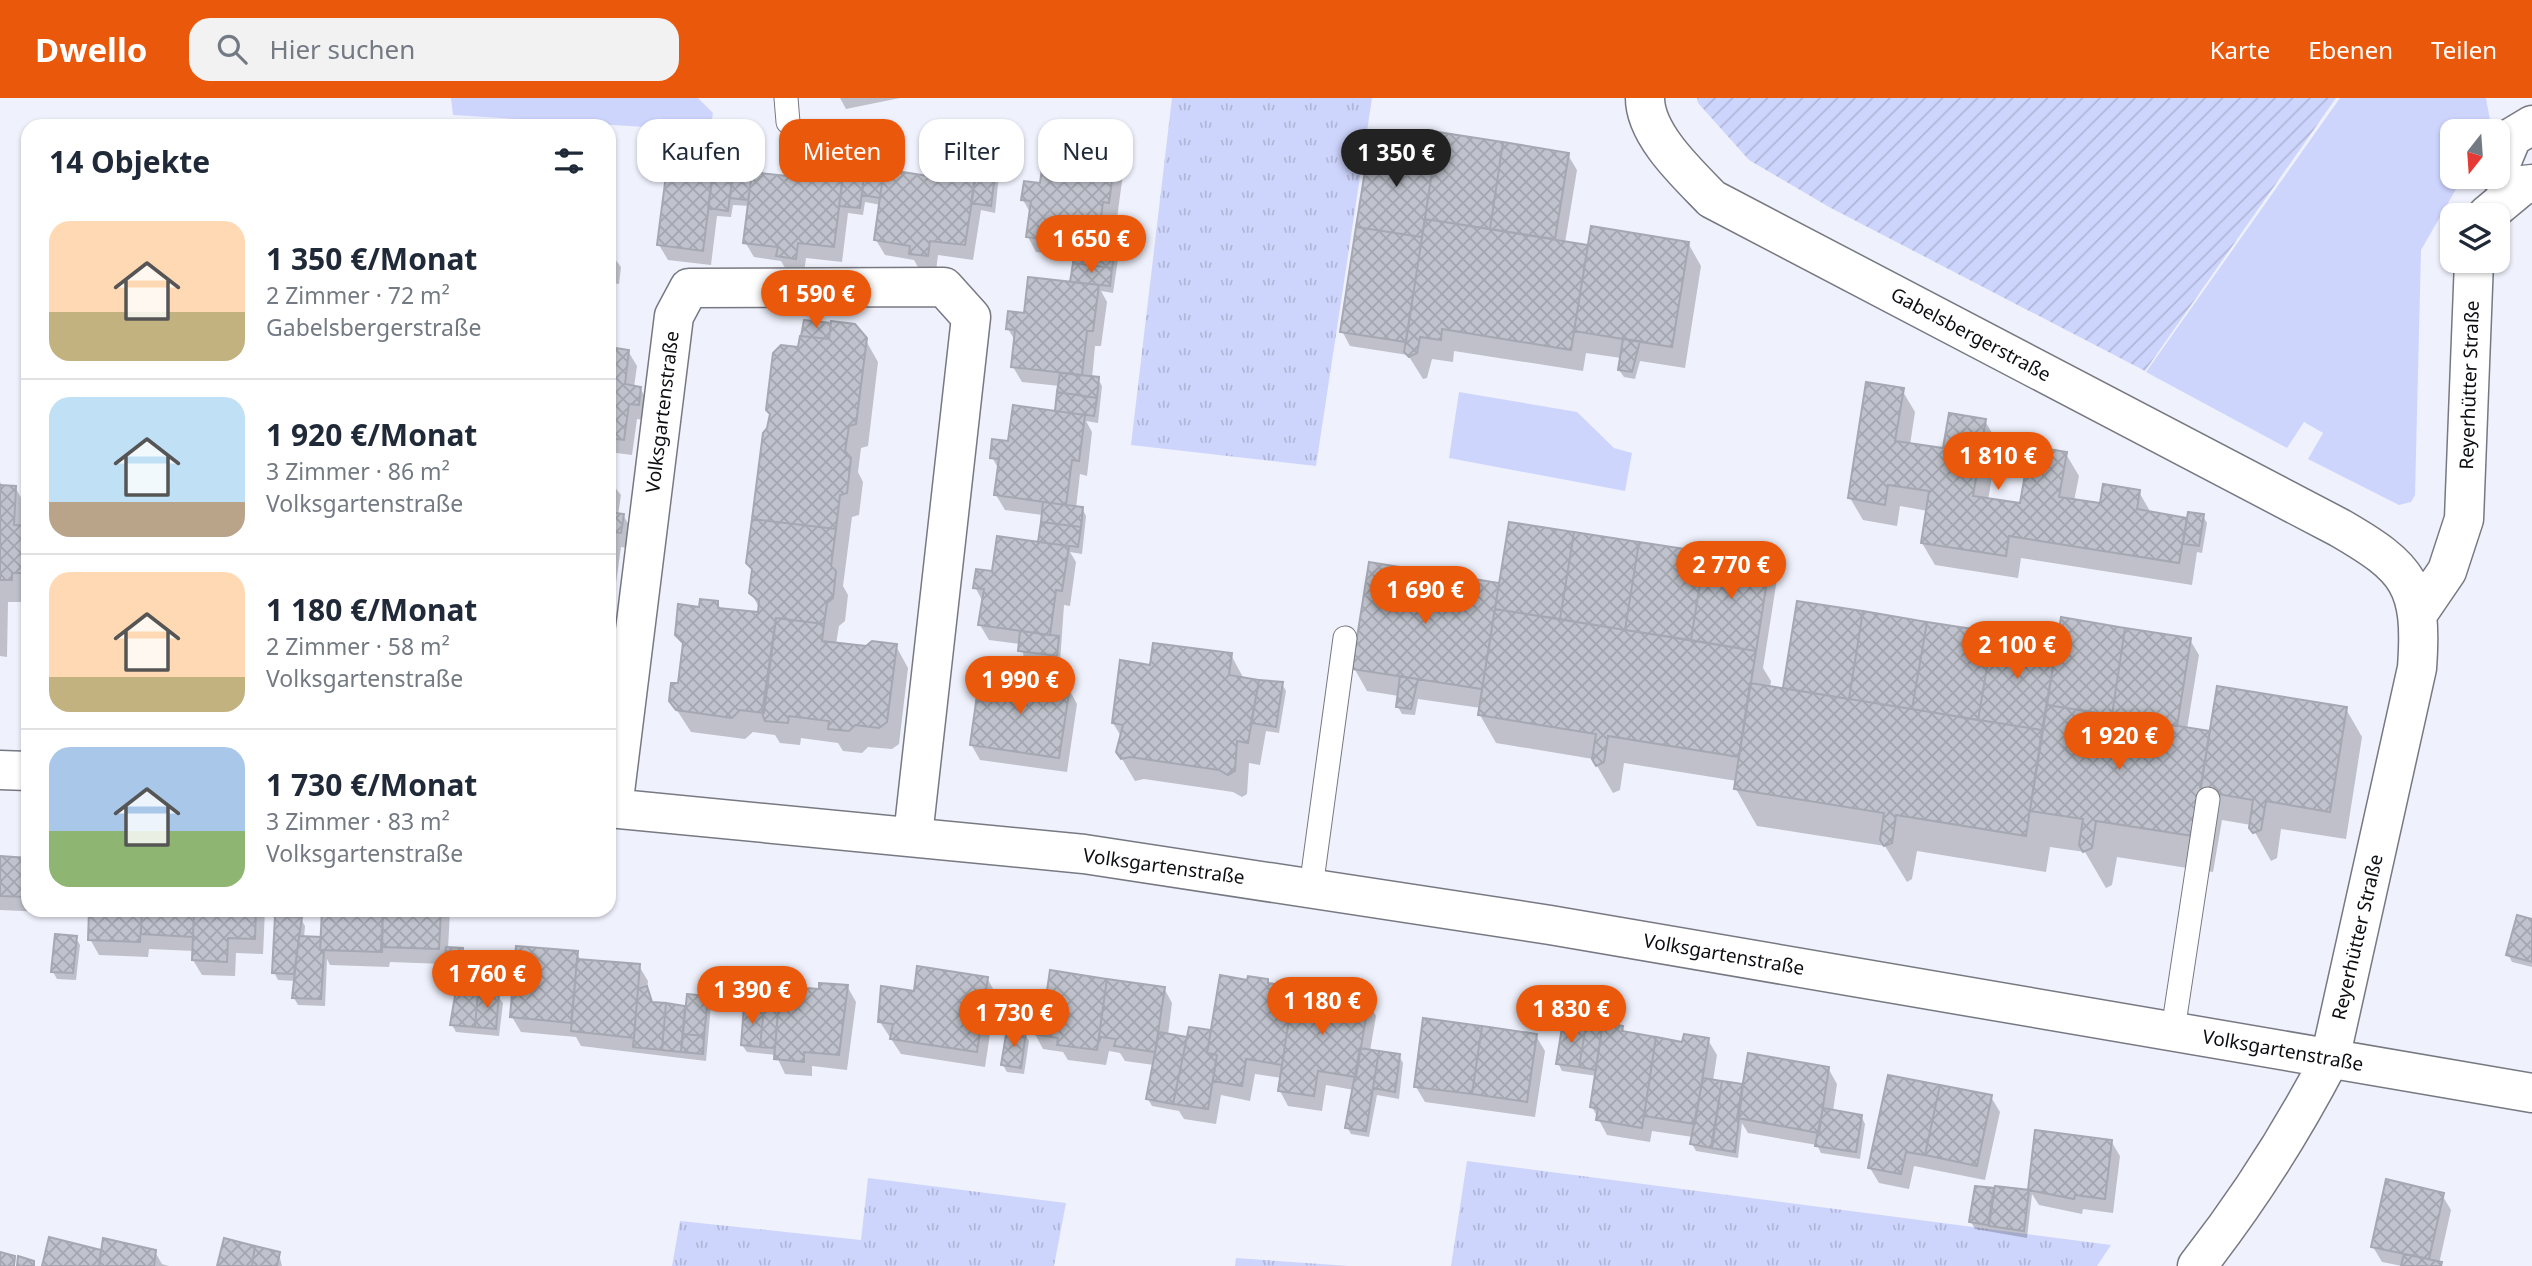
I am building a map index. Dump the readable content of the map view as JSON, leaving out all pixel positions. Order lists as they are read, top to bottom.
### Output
{
  "streets": {
    "street": ["Gabelsbergerstraße", "Reyerhütter Straße", "Volksgartenstraße"]
  },
  "crossings": [
    ["Gabelsbergerstraße", "Reyerhütter Straße"],
    ["Reyerhütter Straße", "Volksgartenstraße"]
  ],
  "north": "bottom",
  "page": {
    "header": "Dwello",
    "search": "Hier suchen",
    "nav": ["Karte", "Ebenen", "Teilen"],
    "chip": [
      "Kaufen",
      "Mieten",
      "Filter",
      "Neu"
    ],
    "heading": "14 Objekte",
    "price": [
      "1 350 €",
      "1 650 €",
      "1 590 €",
      "1 810 €",
      "2 770 €",
      "1 690 €",
      "2 100 €",
      "1 990 €",
      "1 920 €",
      "1 760 €",
      "1 390 €",
      "1 180 €",
      "1 830 €",
      "1 730 €"
    ],
    "list": [
      {
        "name": "1 350 €/Monat",
        "note": "2 Zimmer · 72 m² · Gabelsbergerstraße"
      },
      {
        "name": "1 920 €/Monat",
        "note": "3 Zimmer · 86 m² · Volksgartenstraße"
      },
      {
        "name": "1 180 €/Monat",
        "note": "2 Zimmer · 58 m² · Volksgartenstraße"
      },
      {
        "name": "1 730 €/Monat",
        "note": "3 Zimmer · 83 m² · Volksgartenstraße"
      }
    ]
  }
}
